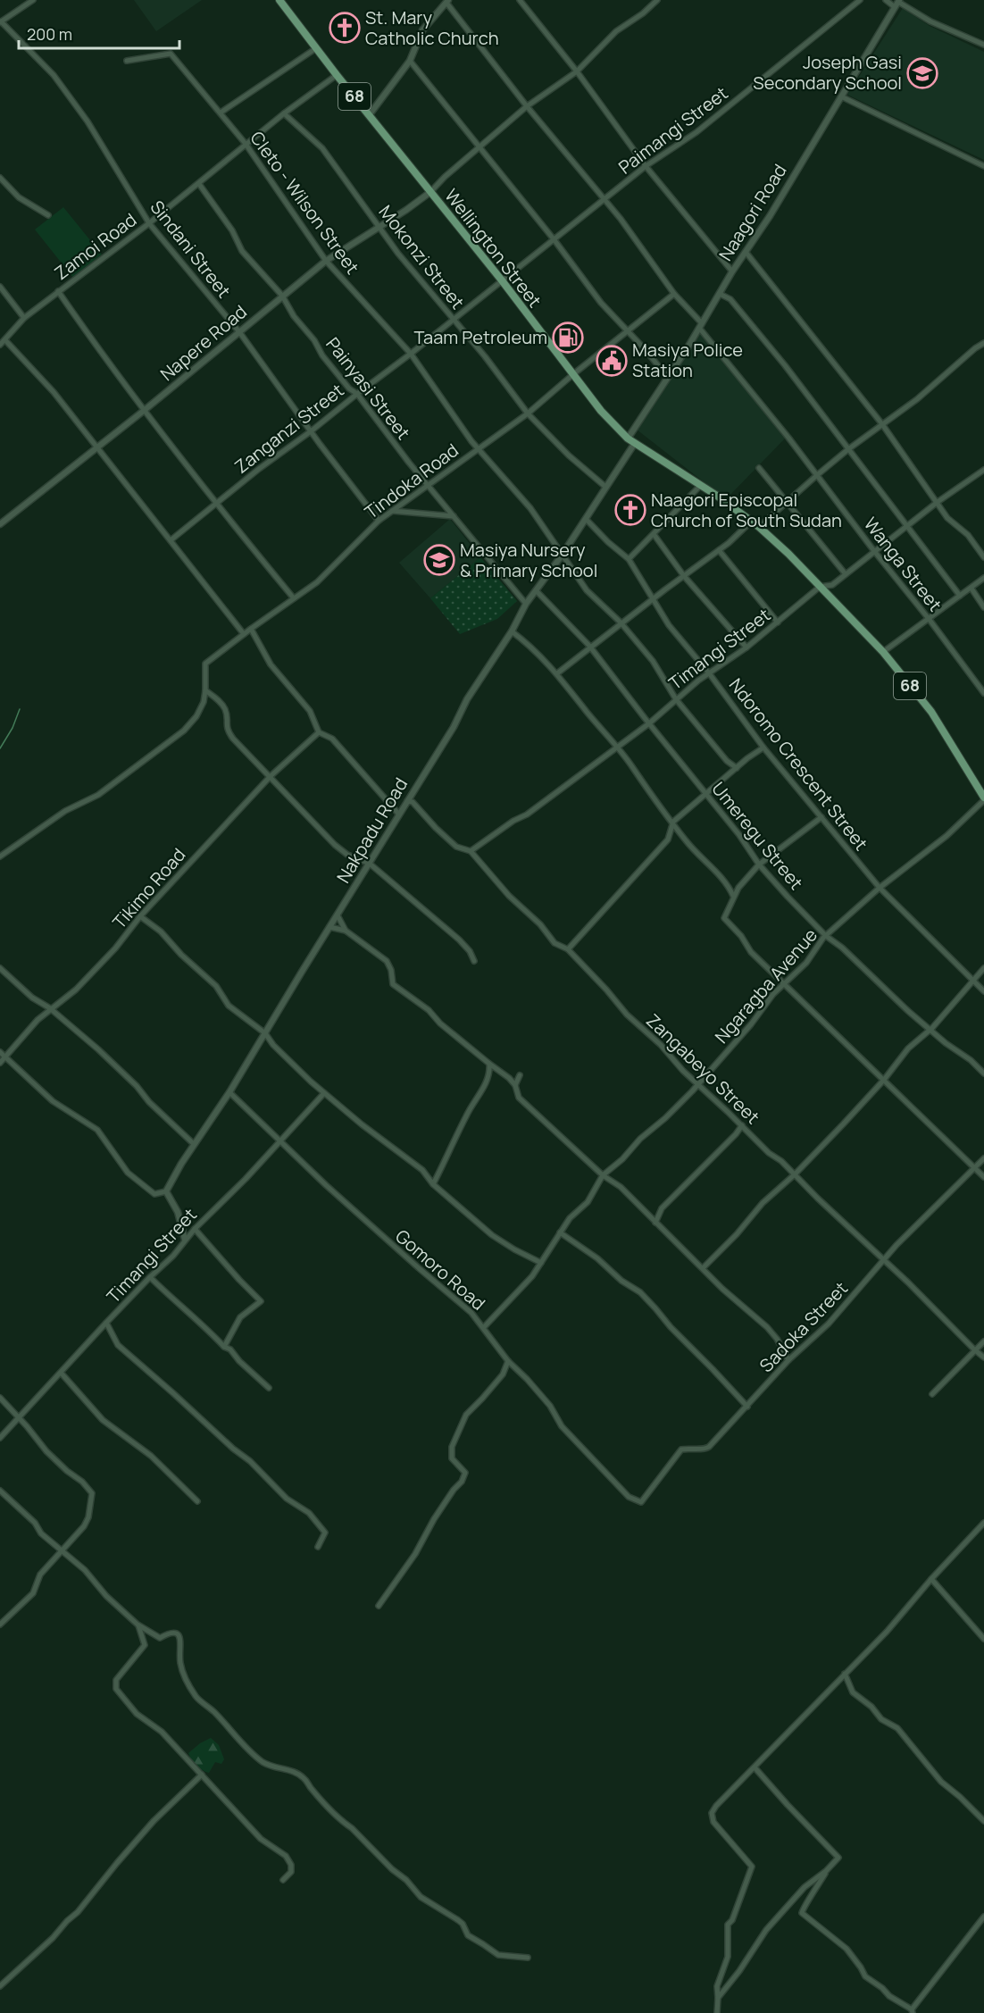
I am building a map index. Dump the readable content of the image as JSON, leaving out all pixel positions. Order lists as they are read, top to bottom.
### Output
{
  "streets": {
    "main road": ["68", "Wellington Street"],
    "street": [
      "Paimangi Street",
      "Cleto - Wilson Street",
      "Naagori Road",
      "Zamoi Road",
      "Sindani Street",
      "Mokonzi Street",
      "Napere Road",
      "Painyasi Street",
      "Zanganzi Street",
      "Tindoka Road",
      "Wanga Street",
      "Timangi Street",
      "Ndoromo Crescent Street",
      "Nakpadu Road",
      "Umeregu Street",
      "Tikimo Road",
      "Ngaragba Avenue",
      "Zangabeyo Street",
      "Gomoro Road",
      "Sadoka Street"
    ]
  },
  "crossings": [
    ["Paimangi Street", "Wellington Street"],
    ["Paimangi Street", "Zanganzi Street"],
    ["Paimangi Street", "Wanga Street"],
    ["Cleto - Wilson Street", "Zamoi Road"],
    ["Cleto - Wilson Street", "Napere Road"],
    ["Cleto - Wilson Street", "Zanganzi Street"],
    ["Cleto - Wilson Street", "Tindoka Road"],
    ["Cleto - Wilson Street", "Timangi Street"],
    ["Cleto - Wilson Street", "Nakpadu Road"],
    ["Naagori Road", "Wellington Street"],
    ["Naagori Road", "Wanga Street"],
    ["Zamoi Road", "Wellington Street"],
    ["Zamoi Road", "Sindani Street"],
    ["Zamoi Road", "Mokonzi Street"],
    ["Zamoi Road", "Painyasi Street"],
    ["Wellington Street", "Napere Road"],
    ["Wellington Street", "Zanganzi Street"],
    ["Wellington Street", "Tindoka Road"],
    ["Wellington Street", "Timangi Street"],
    ["Wellington Street", "Nakpadu Road"],
    ["Wellington Street", "Ngaragba Avenue"],
    ["Sindani Street", "Napere Road"],
    ["Sindani Street", "Zanganzi Street"],
    ["Sindani Street", "Tindoka Road"],
    ["Mokonzi Street", "Napere Road"],
    ["Mokonzi Street", "Zanganzi Street"],
    ["Mokonzi Street", "Tindoka Road"],
    ["Mokonzi Street", "Nakpadu Road"],
    ["Napere Road", "Painyasi Street"],
    ["Painyasi Street", "Zanganzi Street"],
    ["Painyasi Street", "Tindoka Road"],
    ["Painyasi Street", "Nakpadu Road"],
    ["Tindoka Road", "Wanga Street"],
    ["Wanga Street", "Timangi Street"],
    ["Timangi Street", "Ndoromo Crescent Street"],
    ["Timangi Street", "Umeregu Street"],
    ["Timangi Street", "Zangabeyo Street"],
    ["Timangi Street", "Gomoro Road"],
    ["Ndoromo Crescent Street", "Nakpadu Road"],
    ["Ndoromo Crescent Street", "Ngaragba Avenue"],
    ["Nakpadu Road", "Umeregu Street"],
    ["Nakpadu Road", "Zangabeyo Street"],
    ["Nakpadu Road", "Gomoro Road"],
    ["Umeregu Street", "Ngaragba Avenue"],
    ["Ngaragba Avenue", "Zangabeyo Street"],
    ["Ngaragba Avenue", "Gomoro Road"],
    ["Zangabeyo Street", "Sadoka Street"],
    ["Gomoro Road", "Sadoka Street"]
  ],
  "places": {
    "church": ["St. Mary Catholic Church", "Naagori Episcopal Church of South Sudan"],
    "school or university": ["Joseph Gasi Secondary School", "Masiya Nursery & Primary School"],
    "fuel station": ["Taam Petroleum"],
    "public building": ["Masiya Police Station"]
  },
  "scale_bar": "200 m"
}
